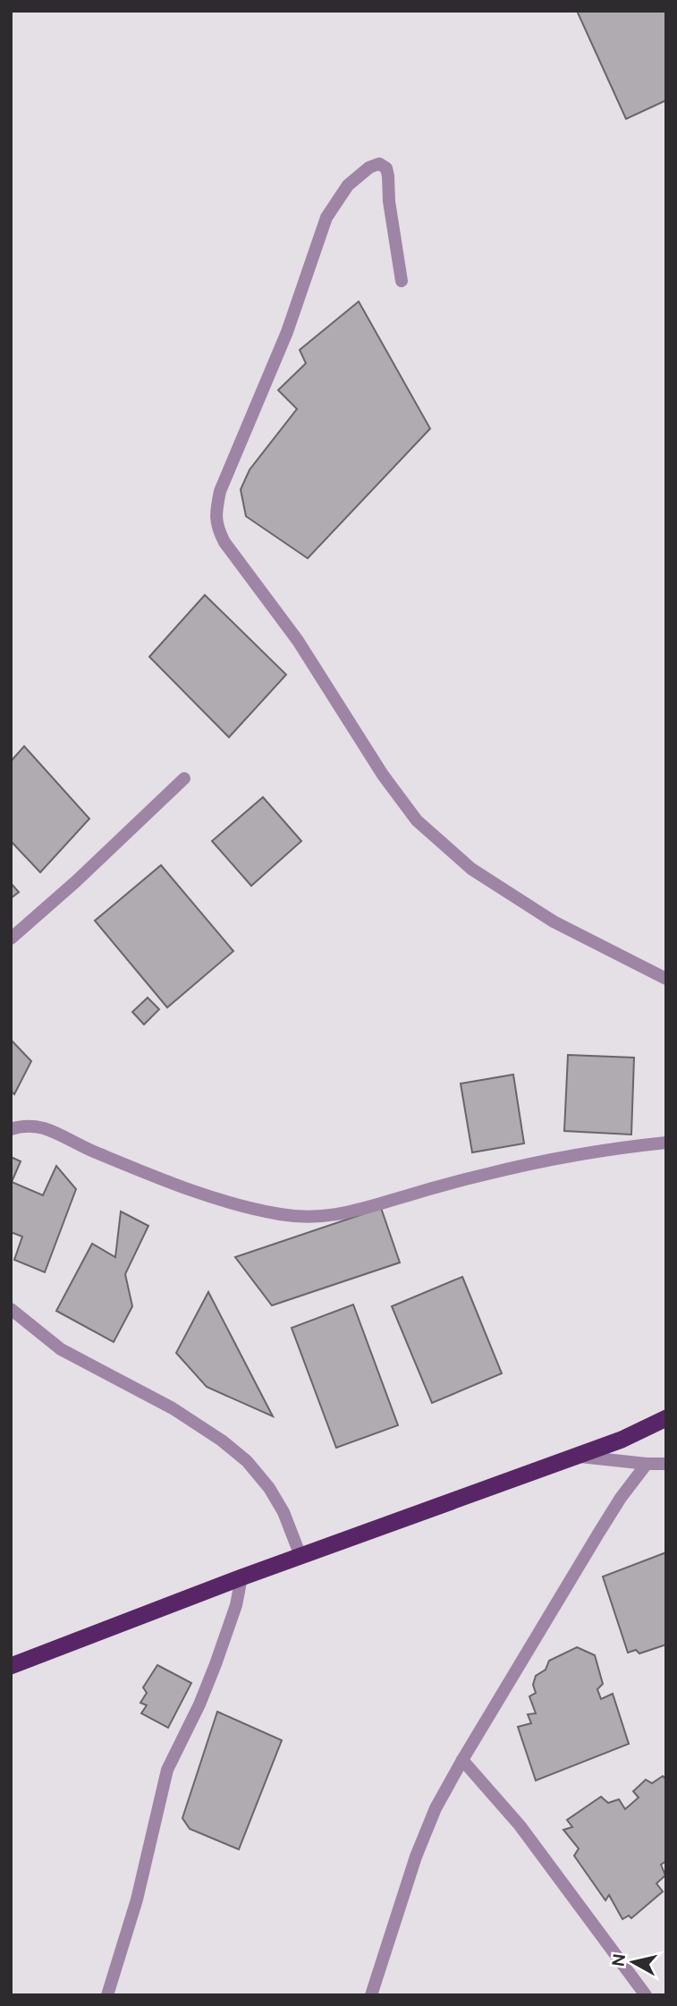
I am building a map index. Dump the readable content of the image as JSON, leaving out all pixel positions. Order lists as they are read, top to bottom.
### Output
{
  "north": "left"
}
